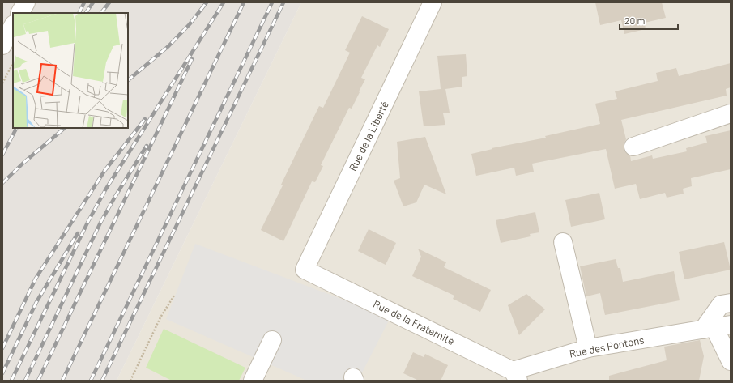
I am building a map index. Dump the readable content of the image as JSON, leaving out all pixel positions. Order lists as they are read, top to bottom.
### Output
{
  "streets": {
    "street": ["Rue de la Liberté", "Rue de la Fraternité", "Rue des Pontons"]
  },
  "crossings": [
    ["Rue de la Liberté", "Rue de la Fraternité"],
    ["Rue de la Fraternité", "Rue des Pontons"]
  ],
  "scale_bar": "20 m"
}
